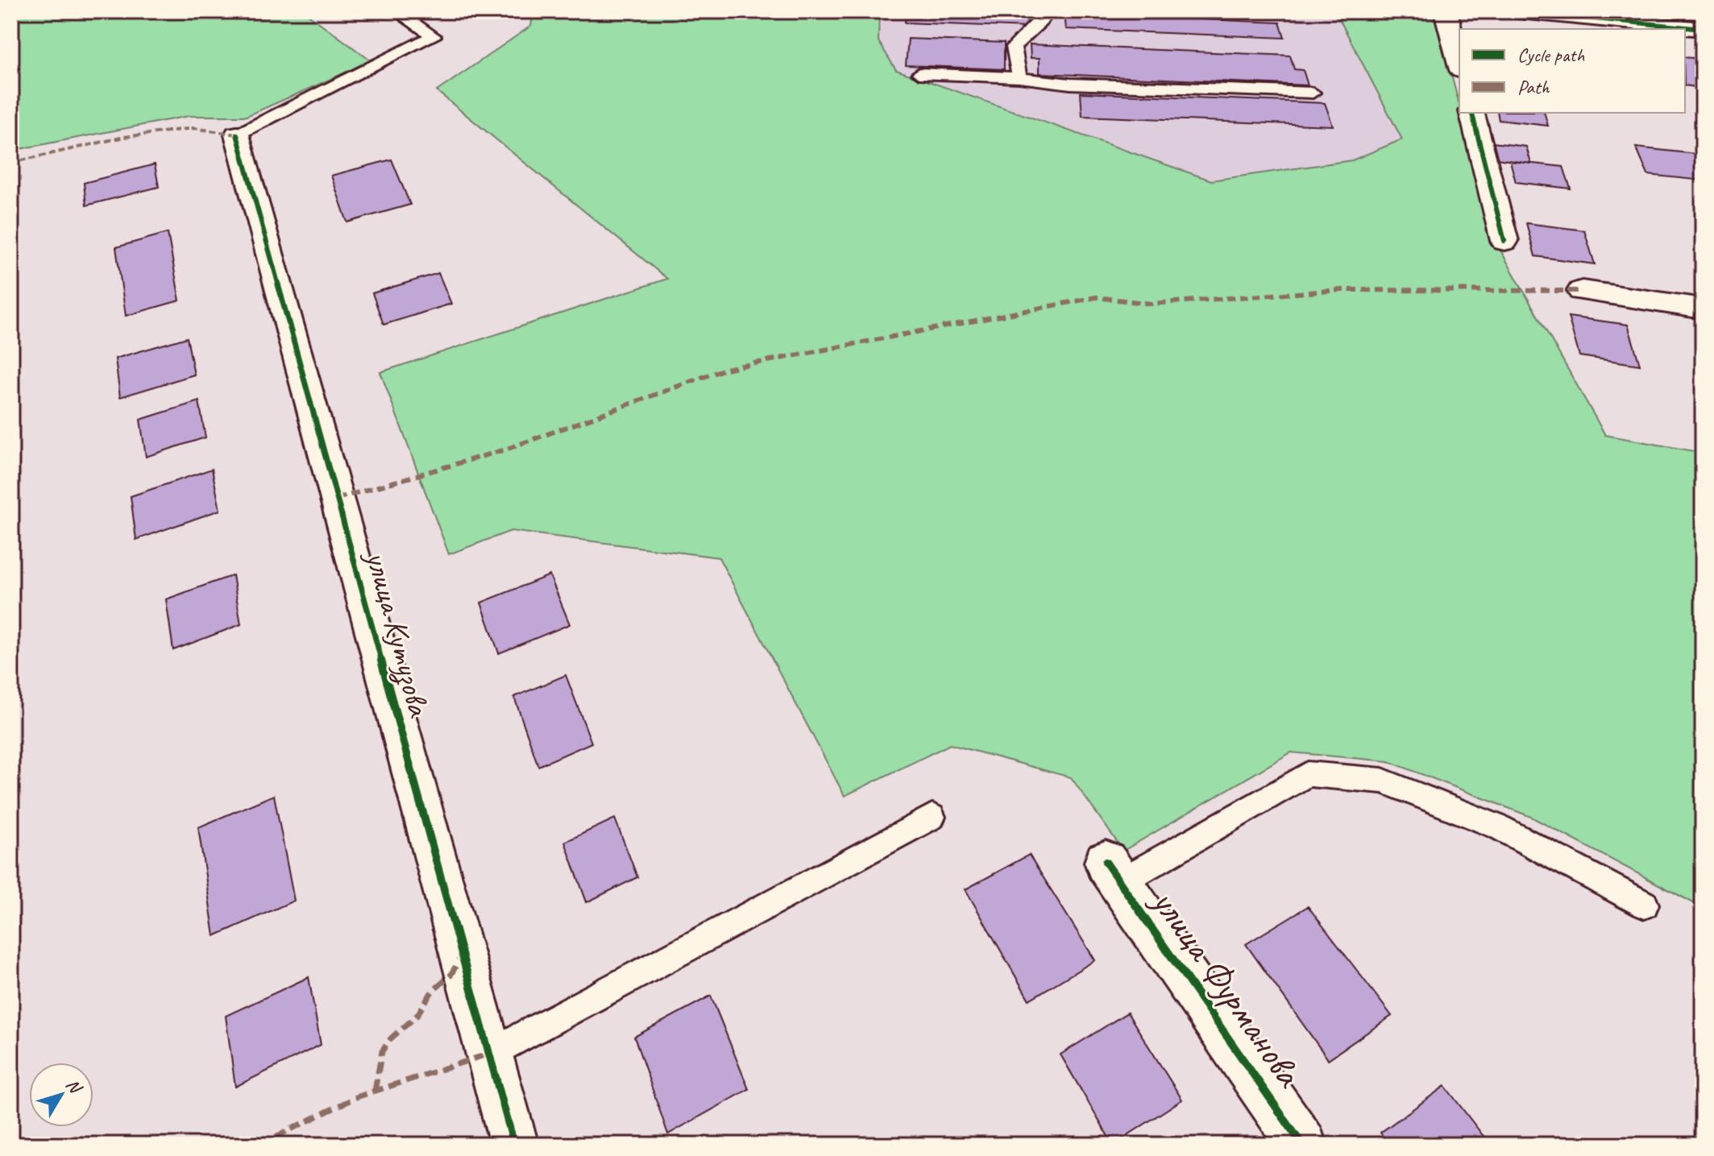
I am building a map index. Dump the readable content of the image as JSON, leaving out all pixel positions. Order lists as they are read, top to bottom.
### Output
{
  "streets": {
    "street": ["улица Кутузова", "улица Фурманова"]
  },
  "legend": ["Cycle path", "Path"],
  "north": "top right"
}
